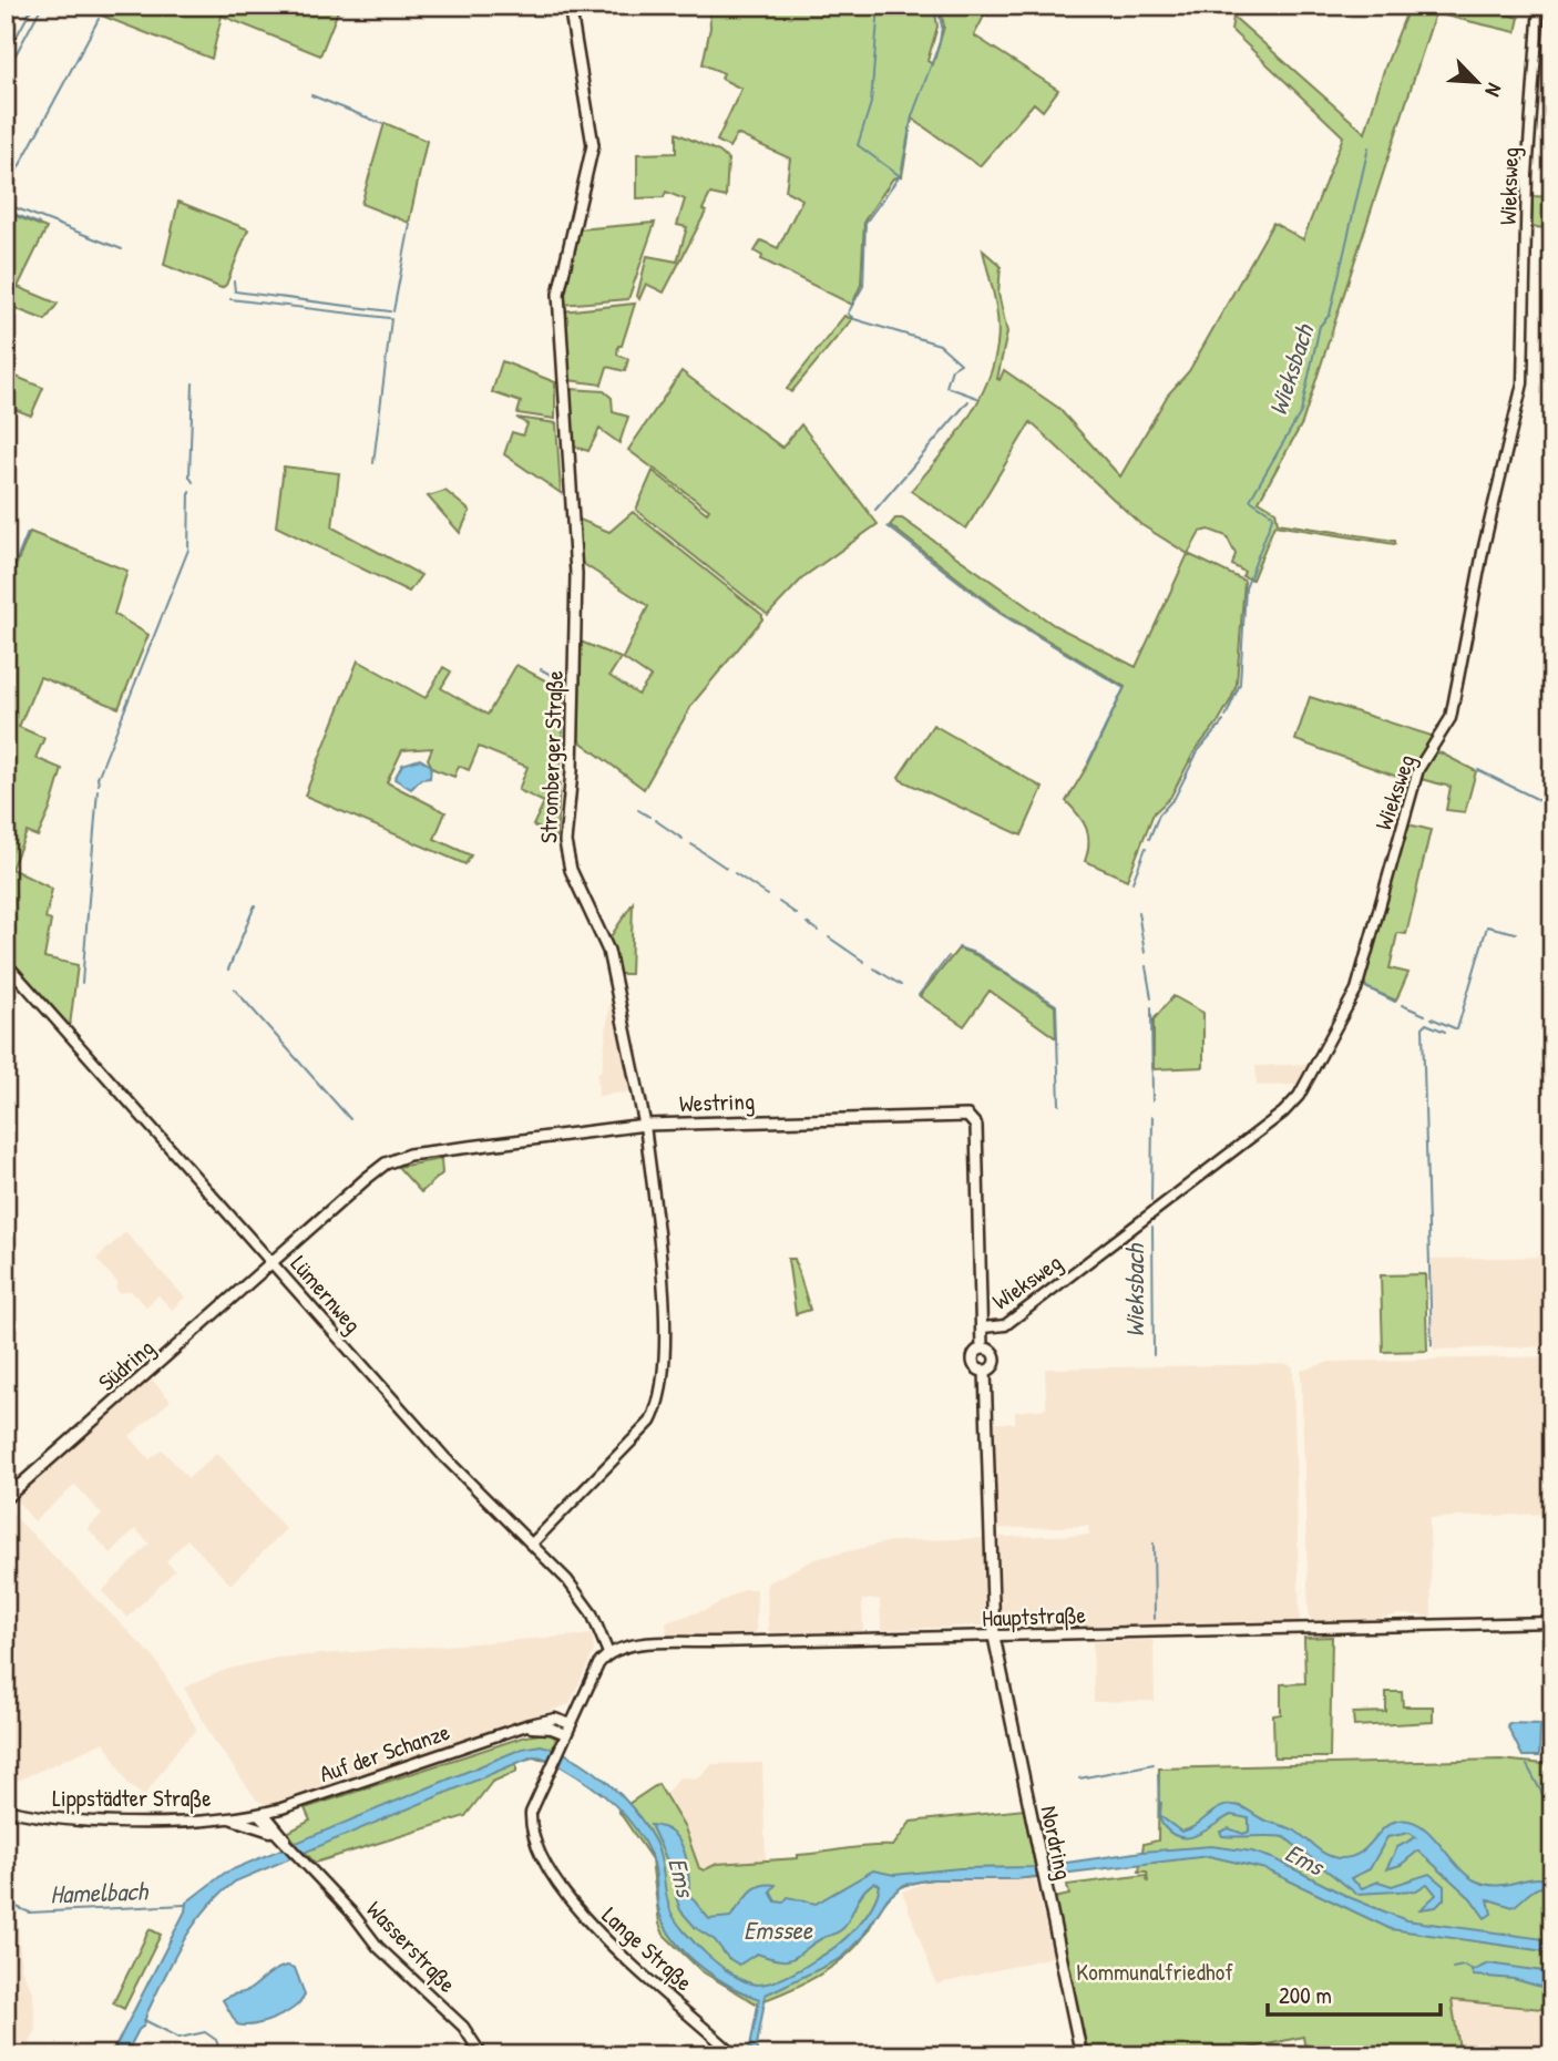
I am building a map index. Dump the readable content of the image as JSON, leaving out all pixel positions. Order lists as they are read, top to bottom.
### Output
{
  "streets": {
    "main road": [
      "Stromberger Straße",
      "Westring",
      "Südring",
      "Nordring"
    ],
    "street": [
      "Wieksweg",
      "Lümernweg",
      "Hauptstraße",
      "Auf der Schanze",
      "Lippstädter Straße",
      "Wasserstraße",
      "Lange Straße"
    ]
  },
  "crossings": [
    ["Wieksweg", "Westring"],
    ["Stromberger Straße", "Westring"],
    ["Stromberger Straße", "Lümernweg"],
    ["Westring", "Lümernweg"],
    ["Westring", "Südring"],
    ["Lümernweg", "Südring"],
    ["Lümernweg", "Hauptstraße"],
    ["Hauptstraße", "Nordring"],
    ["Auf der Schanze", "Lippstädter Straße"],
    ["Auf der Schanze", "Wasserstraße"],
    ["Auf der Schanze", "Lange Straße"],
    ["Lippstädter Straße", "Wasserstraße"]
  ],
  "water": [
    "Wieksbach",
    "Ems",
    "Hamelbach",
    "Emssee"
  ],
  "parks": ["Kommunalfriedhof"],
  "scale_bar": "200 m",
  "north": "bottom right"
}
